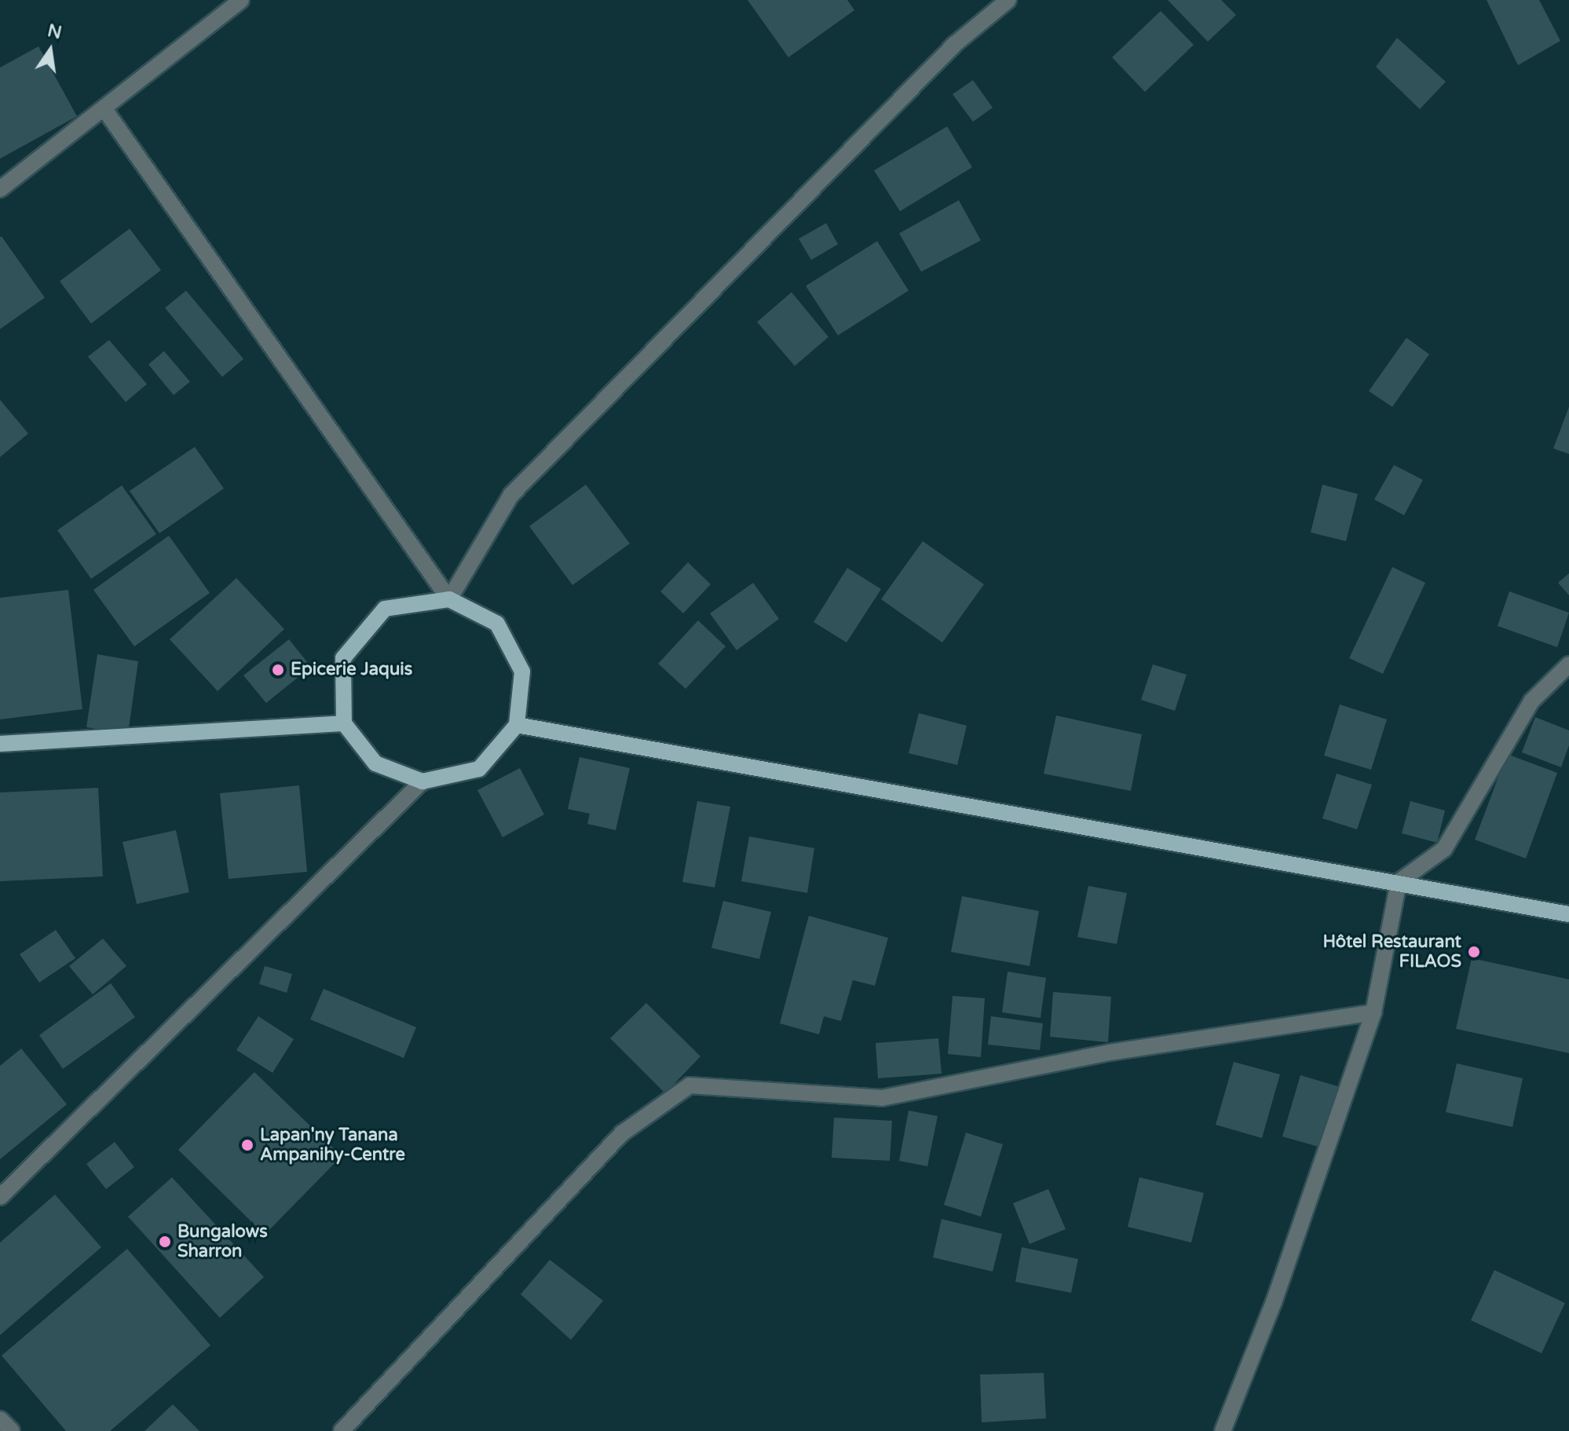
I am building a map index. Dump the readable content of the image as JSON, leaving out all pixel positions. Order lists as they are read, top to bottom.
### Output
{
  "places": [
    "Epicerie Jaquis",
    "Hôtel Restaurant FILAOS",
    "Lapan'ny Tanana Ampanihy-Centre",
    "Bungalows Sharron"
  ],
  "north": "top"
}
